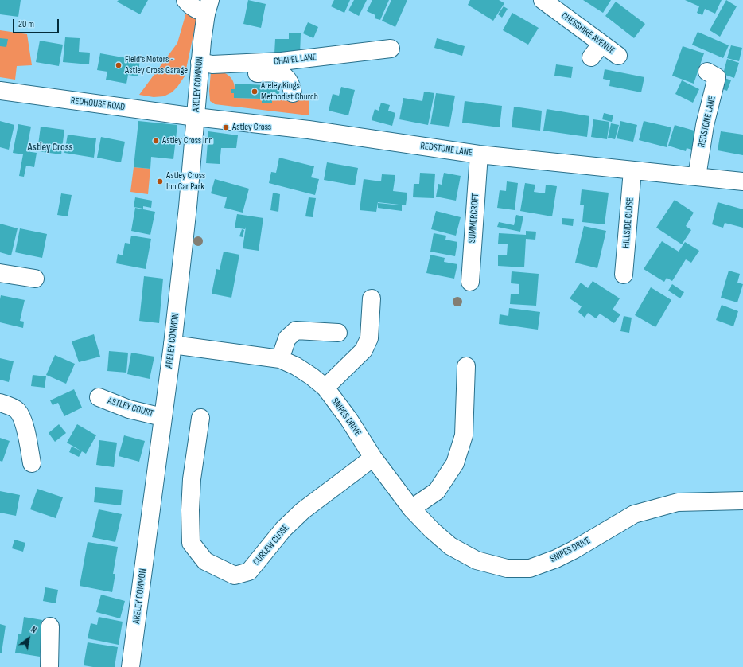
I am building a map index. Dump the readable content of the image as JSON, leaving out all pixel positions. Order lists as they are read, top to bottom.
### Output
{
  "streets": {
    "street": [
      "CHESSHIRE AVENUE",
      "CHAPEL LANE",
      "ARELEY COMMON",
      "REDHOUSE ROAD",
      "REDSTONE LANE",
      "SUMMERCROFT",
      "HILLSIDE CLOSE",
      "ASTLEY COURT",
      "SNIPES DRIVE",
      "CURLEW CLOSE"
    ]
  },
  "crossings": [
    ["CHAPEL LANE", "ARELEY COMMON"],
    ["ARELEY COMMON", "REDHOUSE ROAD"],
    ["ARELEY COMMON", "REDSTONE LANE"],
    ["ARELEY COMMON", "ASTLEY COURT"],
    ["ARELEY COMMON", "SNIPES DRIVE"],
    ["REDHOUSE ROAD", "REDSTONE LANE"],
    ["REDSTONE LANE", "SUMMERCROFT"],
    ["REDSTONE LANE", "HILLSIDE CLOSE"],
    ["SNIPES DRIVE", "CURLEW CLOSE"]
  ],
  "districts": ["Astley Cross"],
  "places": [
    "Field's Motors - Astley Cross Garage",
    "Areley Kings Methodist Church",
    "Astley Cross",
    "Astley Cross Inn",
    "Astley Cross Inn Car Park"
  ],
  "scale_bar": "20 m",
  "north": "top right"
}
